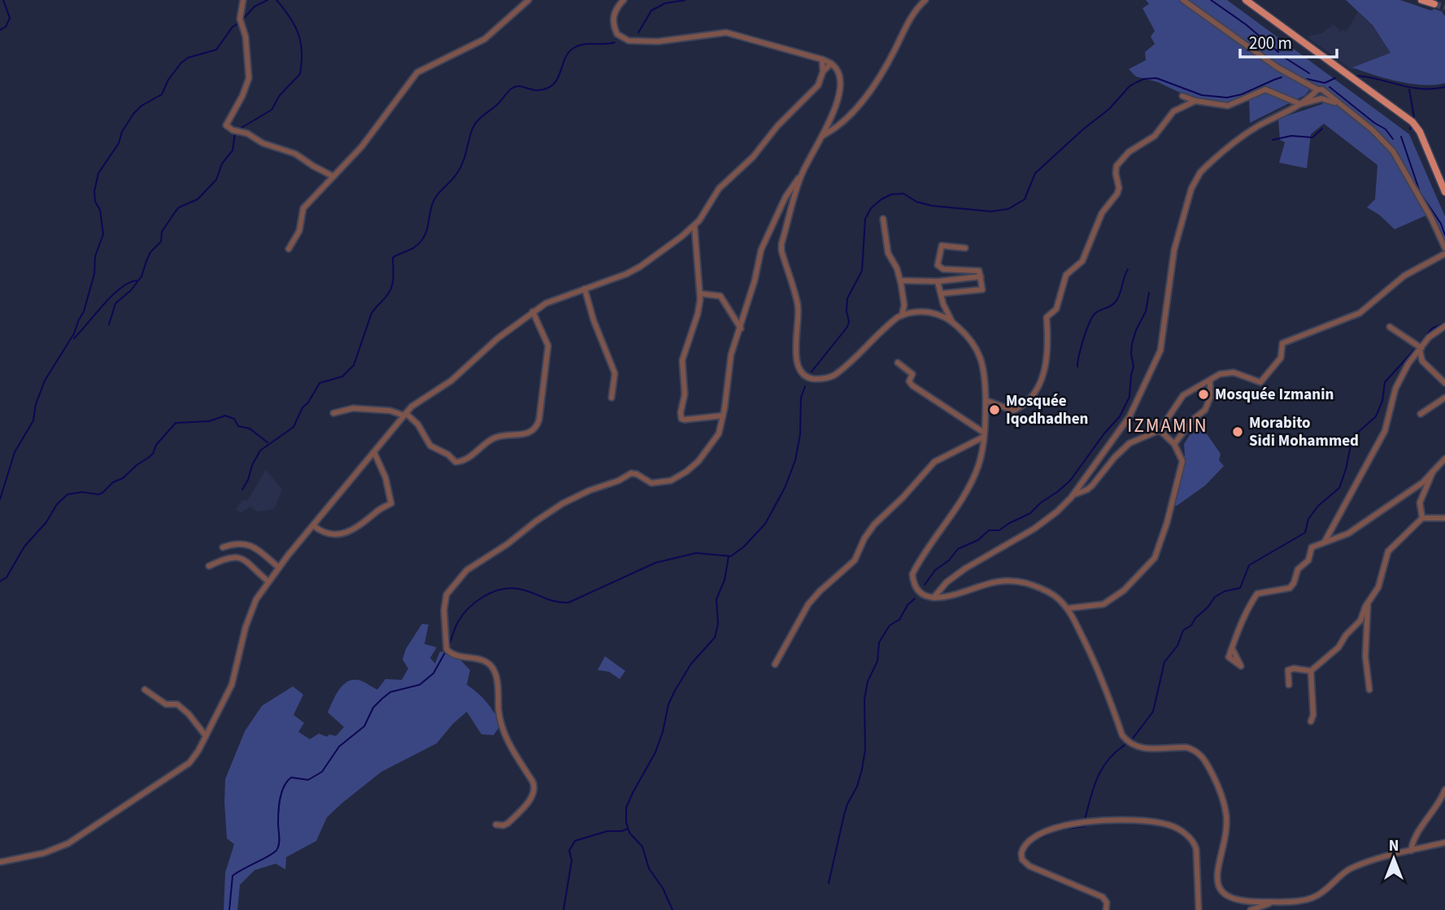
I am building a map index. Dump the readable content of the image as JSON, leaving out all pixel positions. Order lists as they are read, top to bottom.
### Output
{
  "districts": ["IZMAMIN"],
  "places": ["Mosquée Izmanin", "Mosquée Iqodhadhen", "Morabito Sidi Mohammed"],
  "scale_bar": "200 m",
  "north": "top"
}
